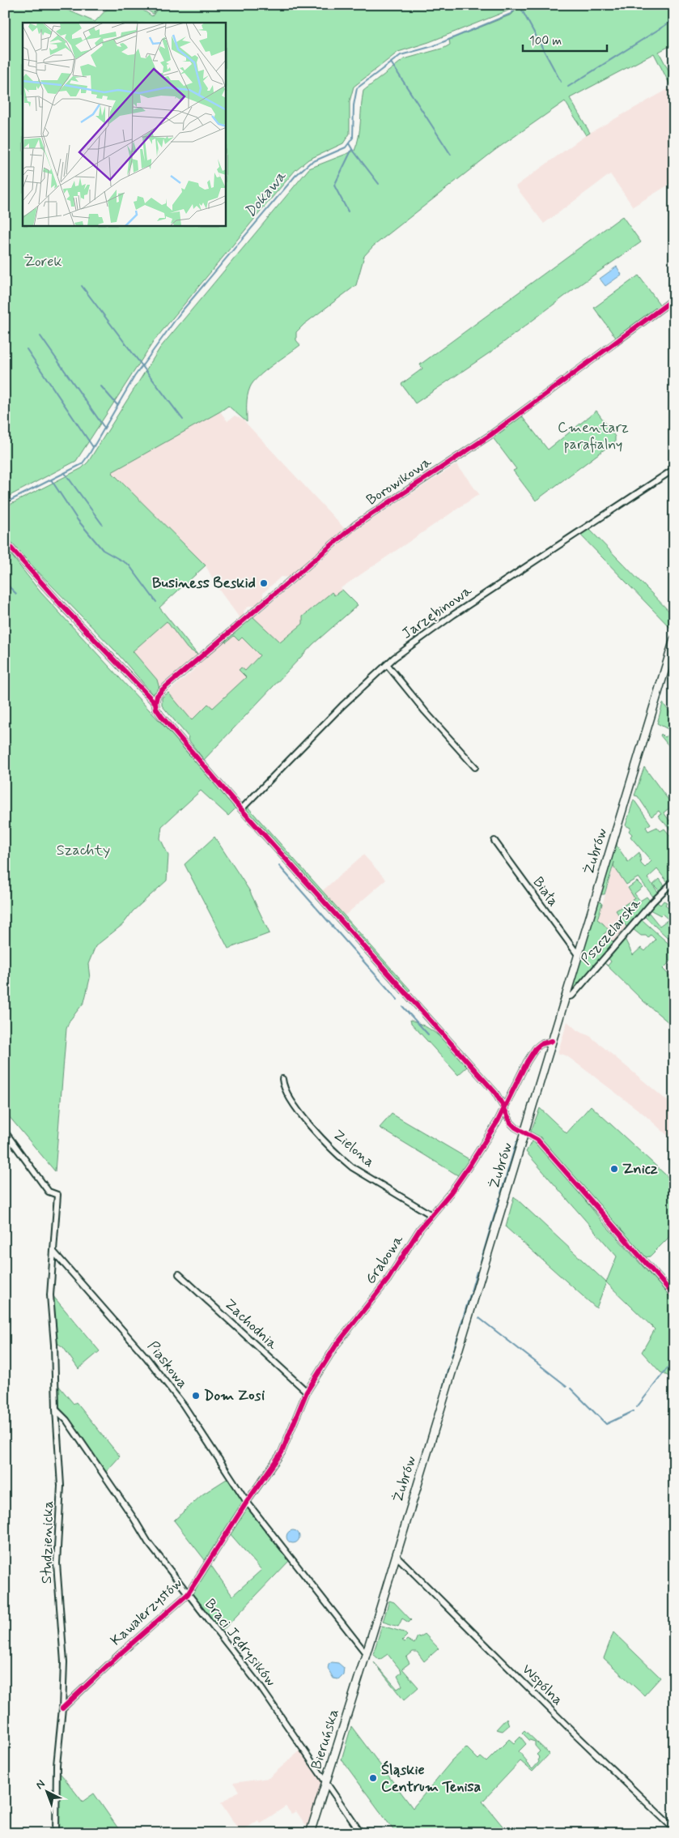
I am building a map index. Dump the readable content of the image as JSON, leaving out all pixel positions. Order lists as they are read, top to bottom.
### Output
{
  "streets": {
    "main road": ["Żubrów", "Bieruńska"],
    "street": [
      "Borowikowa",
      "Jarzębinowa",
      "Biała",
      "Pszczelarska",
      "Zielona",
      "Grabowa",
      "Zachodnia",
      "Piaskowa",
      "Studzienicka",
      "Kawalerzystów",
      "Braci Jędrysików",
      "Wspólna"
    ]
  },
  "crossings": [
    ["Żubrów", "Biała"],
    ["Żubrów", "Pszczelarska"],
    ["Żubrów", "Grabowa"],
    ["Żubrów", "Piaskowa"],
    ["Żubrów", "Wspólna"],
    ["Żubrów", "Bieruńska"],
    ["Zielona", "Grabowa"],
    ["Grabowa", "Zachodnia"],
    ["Grabowa", "Piaskowa"],
    ["Grabowa", "Kawalerzystów"],
    ["Piaskowa", "Studzienicka"],
    ["Piaskowa", "Kawalerzystów"],
    ["Piaskowa", "Bieruńska"],
    ["Studzienicka", "Kawalerzystów"],
    ["Studzienicka", "Braci Jędrysików"],
    ["Kawalerzystów", "Braci Jędrysików"],
    ["Braci Jędrysików", "Bieruńska"]
  ],
  "water": ["Dokawa"],
  "parks": ["Żorek", "Cmentarz parafialny", "Szachty"],
  "places": [
    "Business Beskid",
    "Znicz",
    "Dom Zosi",
    "Śląskie Centrum Tenisa"
  ],
  "scale_bar": "100 m",
  "north": "top left"
}
